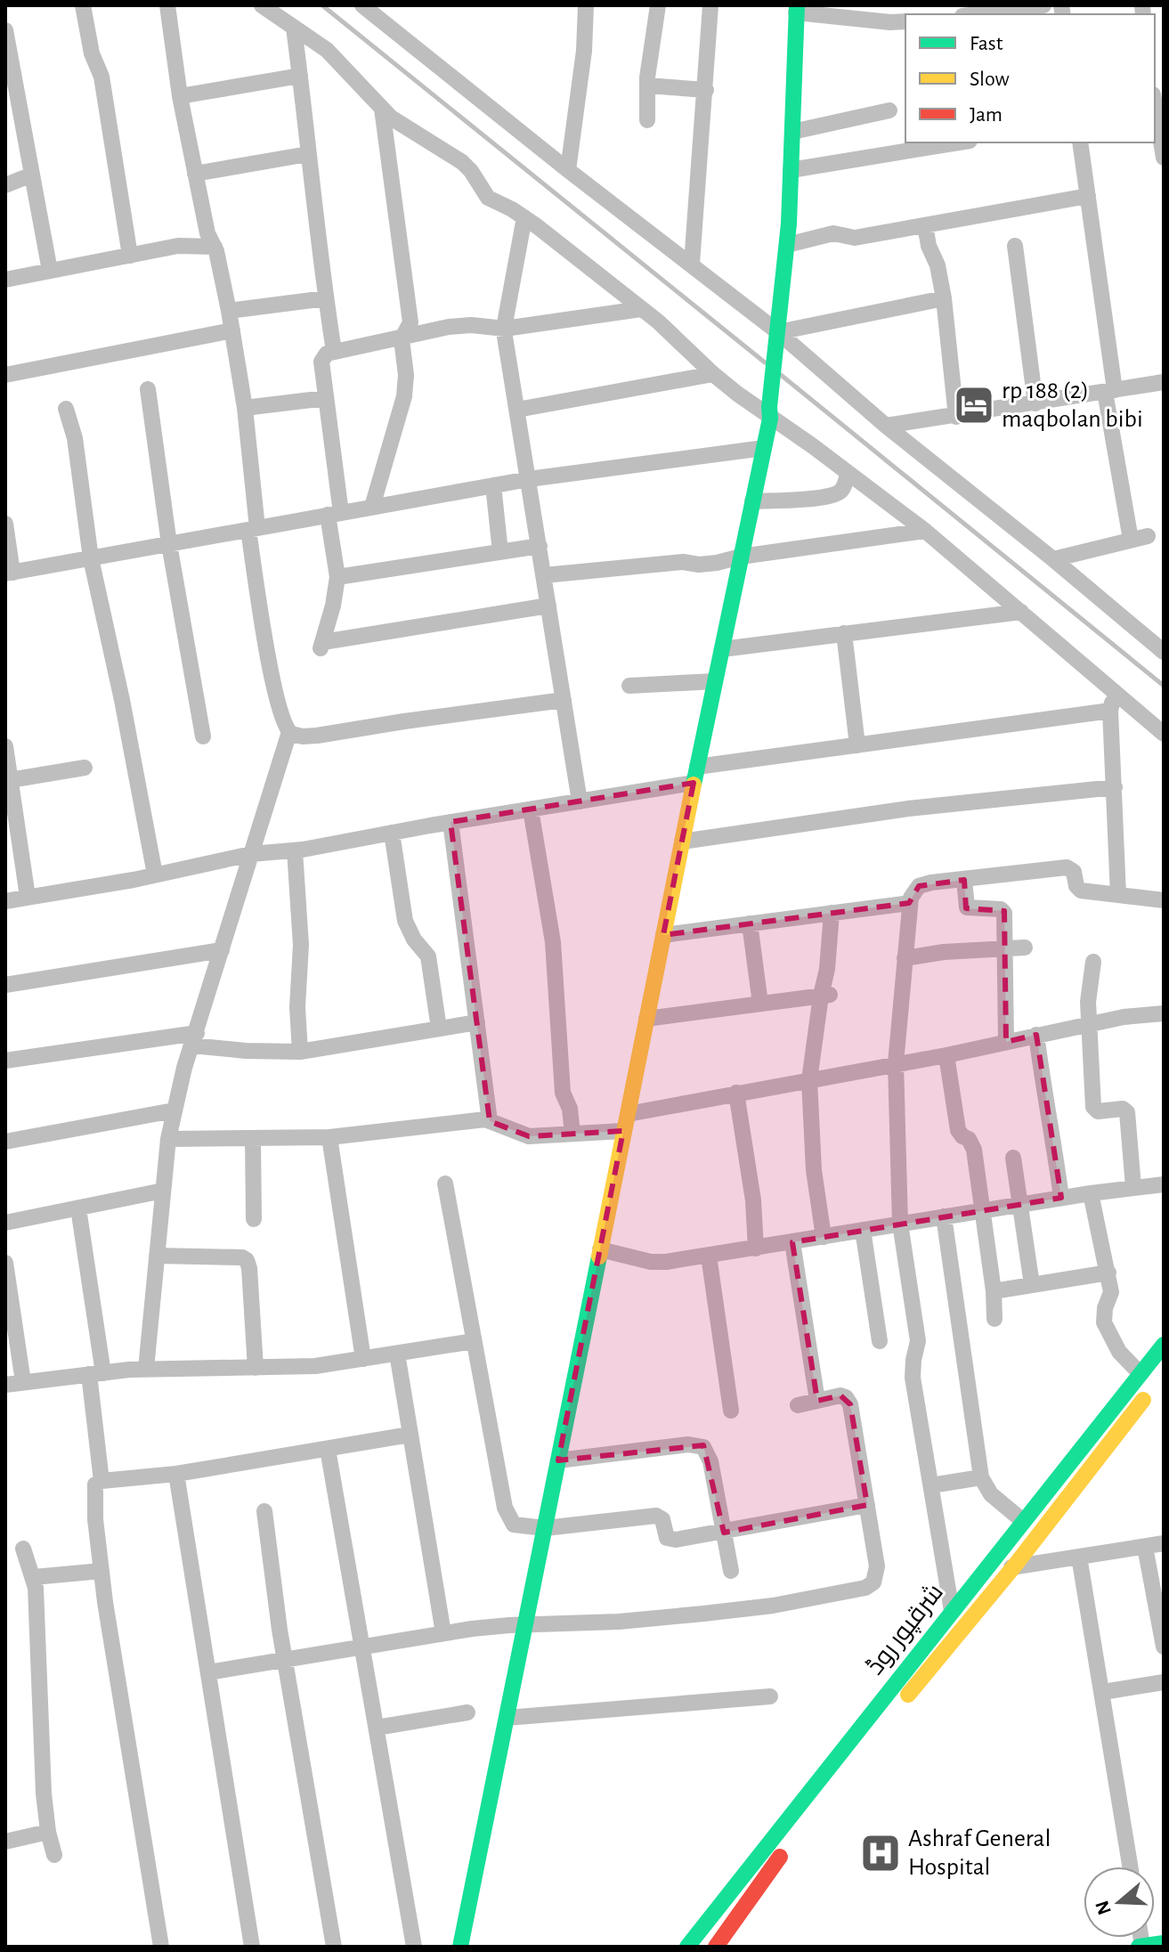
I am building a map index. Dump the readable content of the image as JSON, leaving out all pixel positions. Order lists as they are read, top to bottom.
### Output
{
  "streets": {
    "main road": ["شرقپور روڈ"]
  },
  "places": {
    "hotel": ["rp 188 (2) maqbolan bibi"],
    "hospital": ["Ashraf General Hospital"]
  },
  "legend": ["Fast", "Slow", "Jam"],
  "north": "left"
}
